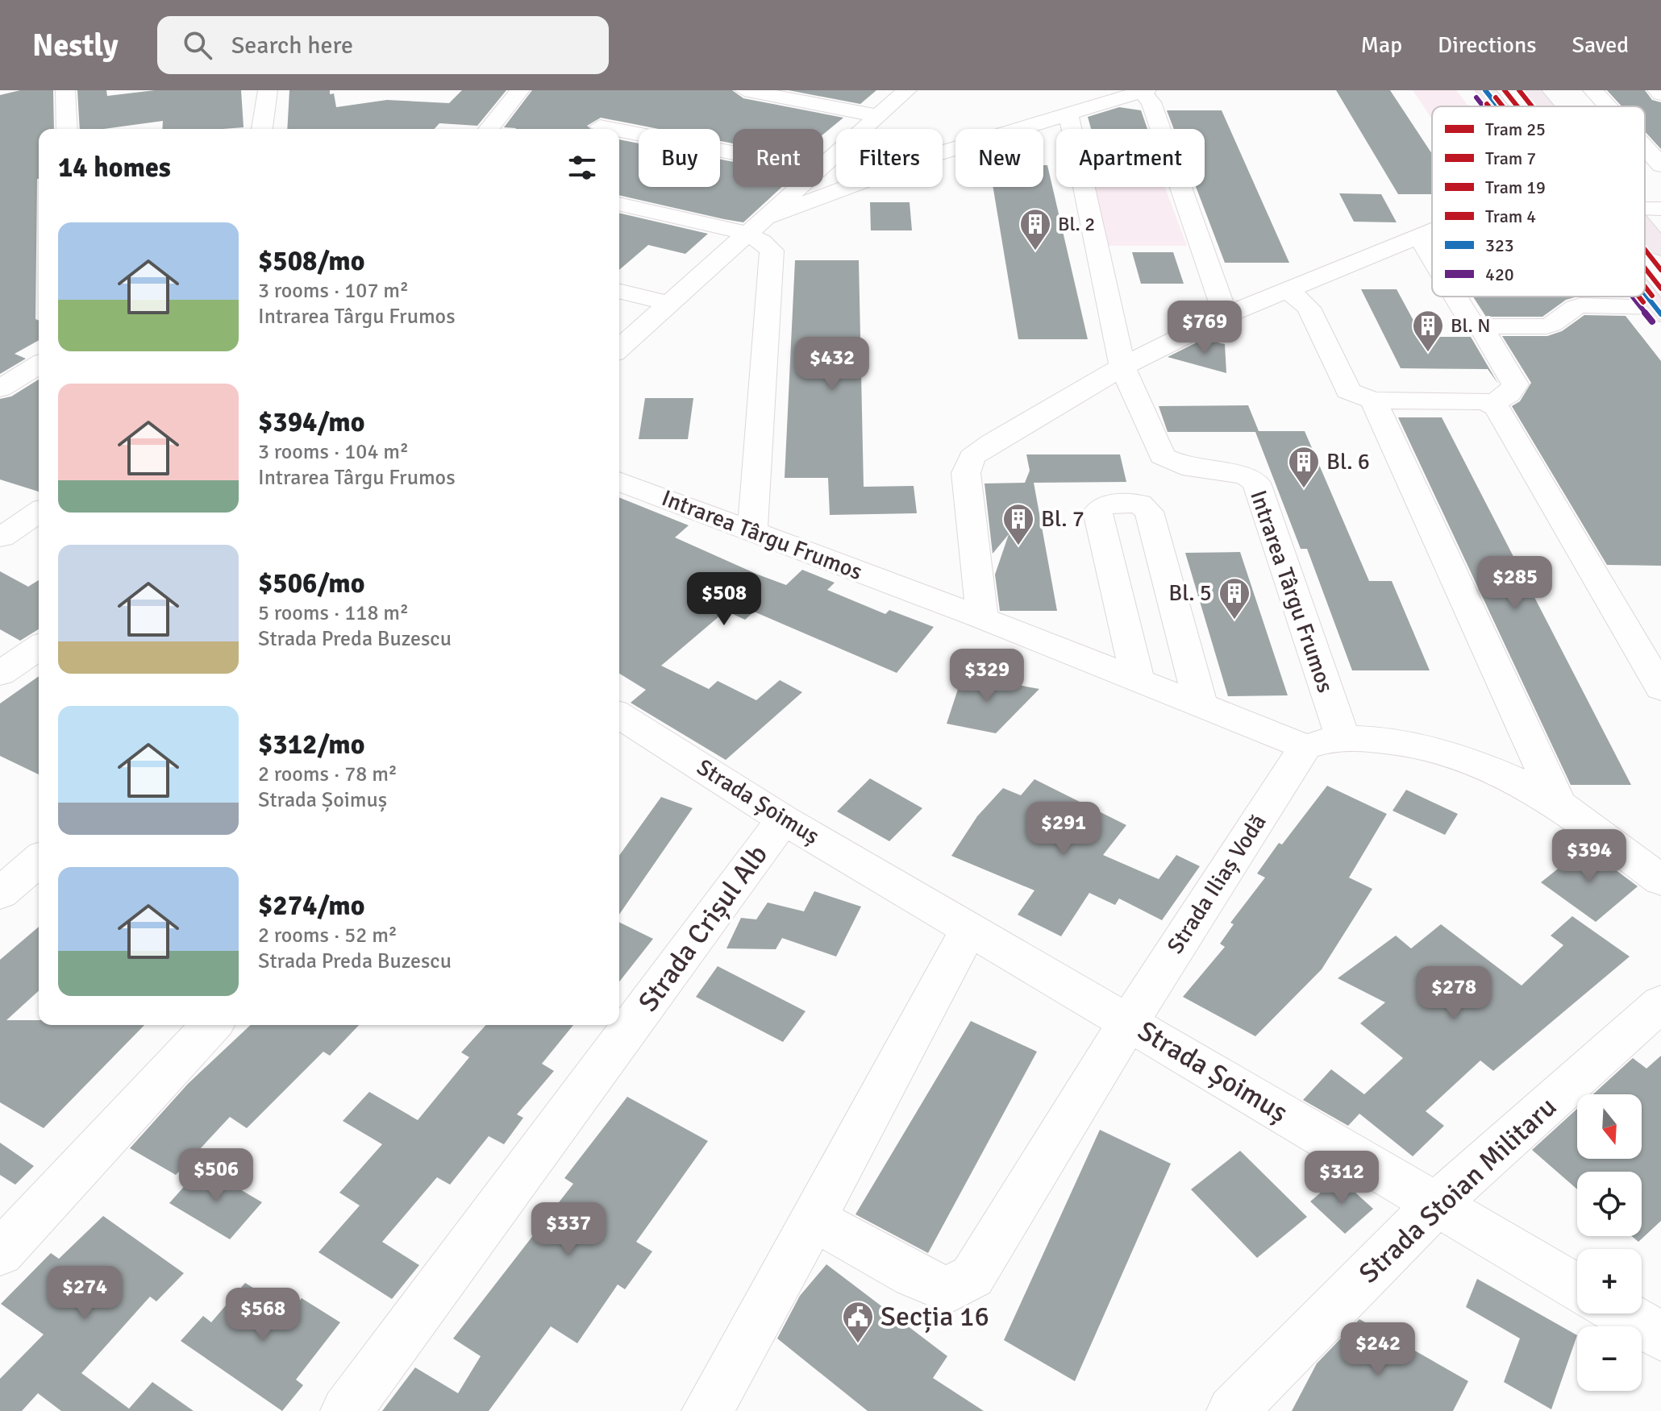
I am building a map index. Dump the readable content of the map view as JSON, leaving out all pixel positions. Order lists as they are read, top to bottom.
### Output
{
  "streets": {
    "street": [
      "Intrarea Târgu Frumos",
      "Strada Șoimuș",
      "Strada Iliaș Vodă",
      "Strada Crișul Alb",
      "Strada Stoian Militaru"
    ]
  },
  "crossings": [
    ["Intrarea Târgu Frumos", "Strada Iliaș Vodă"],
    ["Strada Șoimuș", "Strada Iliaș Vodă"],
    ["Strada Șoimuș", "Strada Crișul Alb"],
    ["Strada Șoimuș", "Strada Stoian Militaru"]
  ],
  "places": {
    "building": [
      "Bl. 2",
      "Bl. N",
      "Bl. 6",
      "Bl. 7",
      "Bl. 5"
    ],
    "public building": ["Secția 16"]
  },
  "lines": [
    "tram line 25",
    "tram line 19",
    "transit line 323",
    "tram line 7",
    "transit line 420",
    "tram line 4"
  ],
  "legend": [
    "Tram 25",
    "Tram 7",
    "Tram 19",
    "Tram 4",
    "323",
    "420"
  ],
  "north": "bottom",
  "page": {
    "header": "Nestly",
    "search": "Search here",
    "nav": ["Map", "Directions", "Saved"],
    "chip": [
      "Buy",
      "Rent",
      "Filters",
      "New",
      "Apartment"
    ],
    "heading": "14 homes",
    "list": [
      {
        "name": "$508/mo",
        "note": "3 rooms · 107 m² · Intrarea Târgu Frumos"
      },
      {
        "name": "$394/mo",
        "note": "3 rooms · 104 m² · Intrarea Târgu Frumos"
      },
      {
        "name": "$506/mo",
        "note": "5 rooms · 118 m² · Strada Preda Buzescu"
      },
      {
        "name": "$312/mo",
        "note": "2 rooms · 78 m² · Strada Șoimuș"
      },
      {
        "name": "$274/mo",
        "note": "2 rooms · 52 m² · Strada Preda Buzescu"
      }
    ],
    "price": [
      "$769",
      "$432",
      "$285",
      "$508",
      "$329",
      "$291",
      "$394",
      "$278",
      "$506",
      "$312",
      "$337",
      "$274",
      "$568",
      "$242"
    ],
    "map_buttons": ["+", "−"]
  }
}
